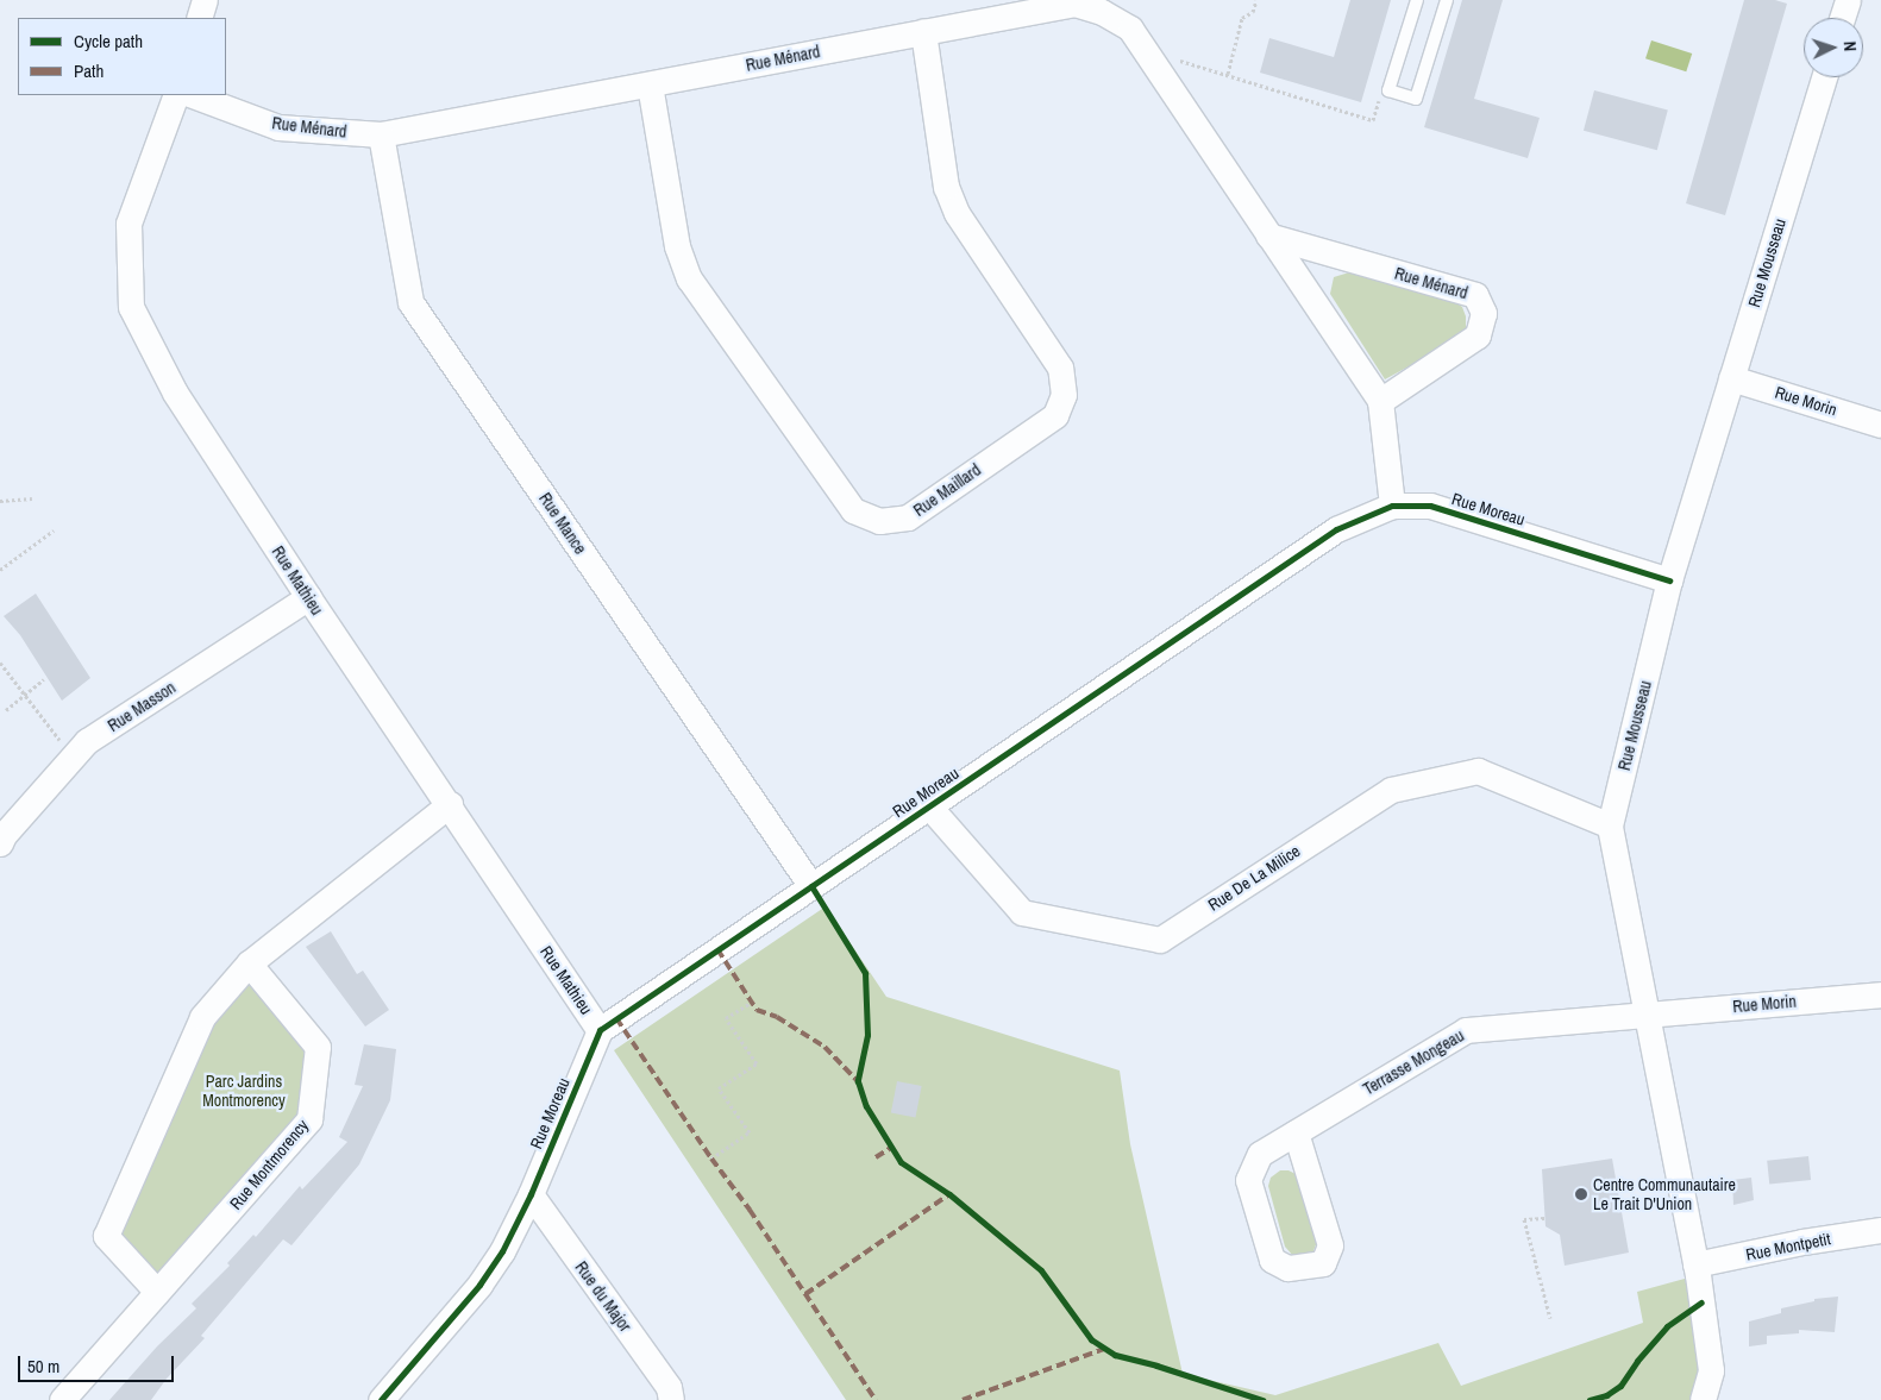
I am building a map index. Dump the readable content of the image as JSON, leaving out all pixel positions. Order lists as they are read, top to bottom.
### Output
{
  "streets": {
    "street": [
      "Rue Ménard",
      "Rue Mousseau",
      "Rue Morin",
      "Rue Maillard",
      "Rue Moreau",
      "Rue Mance",
      "Rue Mathieu",
      "Rue Masson",
      "Rue De La Milice",
      "Terrasse Mongeau",
      "Rue Montmorency",
      "Rue Montpetit",
      "Rue du Major"
    ]
  },
  "crossings": [
    ["Rue Ménard", "Rue Maillard"],
    ["Rue Ménard", "Rue Moreau"],
    ["Rue Ménard", "Rue Mance"],
    ["Rue Mousseau", "Rue Morin"],
    ["Rue Mousseau", "Rue Moreau"],
    ["Rue Mousseau", "Rue De La Milice"],
    ["Rue Mousseau", "Terrasse Mongeau"],
    ["Rue Mousseau", "Rue Montpetit"],
    ["Rue Morin", "Terrasse Mongeau"],
    ["Rue Moreau", "Rue Mance"],
    ["Rue Moreau", "Rue Mathieu"],
    ["Rue Moreau", "Rue De La Milice"],
    ["Rue Moreau", "Rue du Major"],
    ["Rue Mathieu", "Rue Masson"]
  ],
  "parks": ["Parc Jardins Montmorency"],
  "places": ["Centre Communautaire Le Trait D'Union"],
  "legend": ["Cycle path", "Path"],
  "scale_bar": "50 m",
  "north": "right"
}
